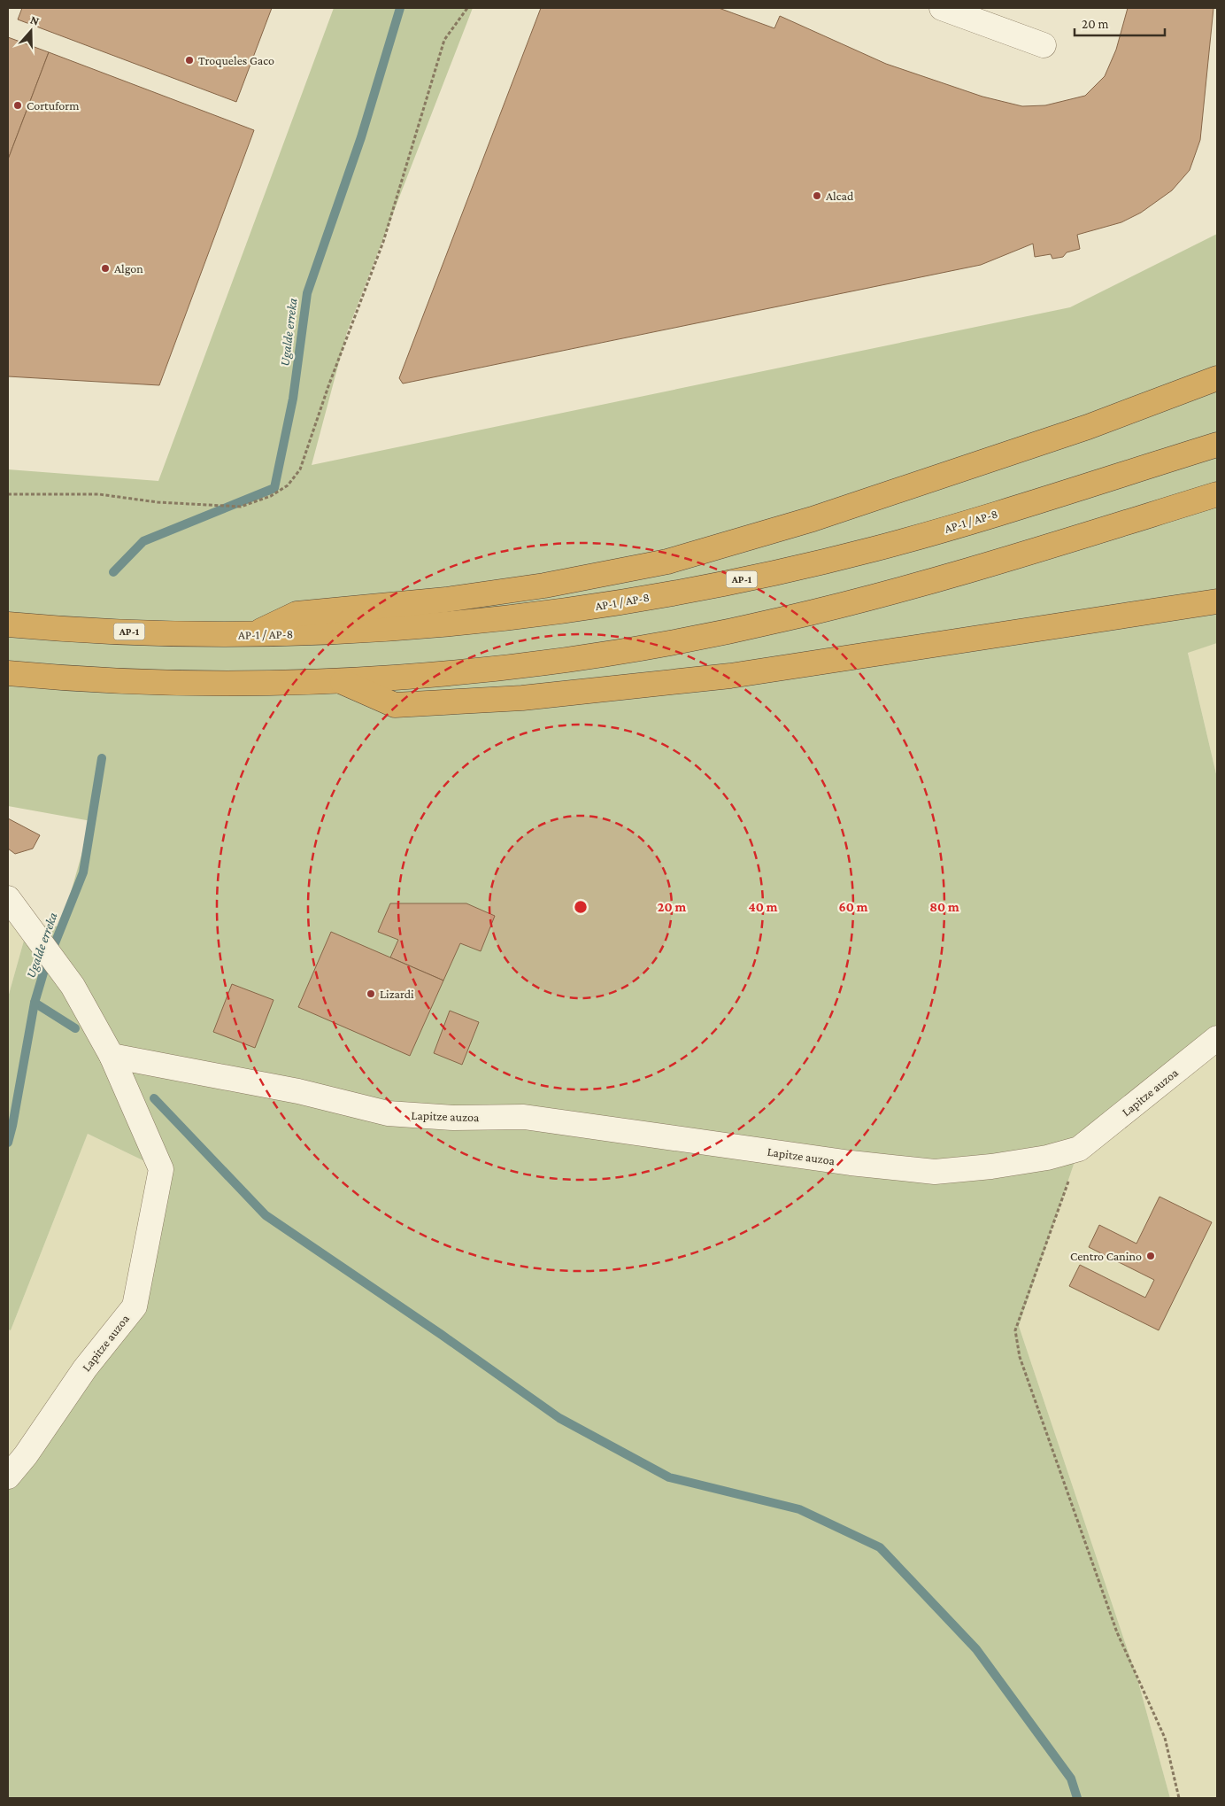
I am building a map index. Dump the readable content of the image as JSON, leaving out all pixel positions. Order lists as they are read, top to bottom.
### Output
{
  "streets": {
    "highway": ["AP-1 / AP-8", "AP-1"],
    "street": ["Lapitze auzoa"]
  },
  "water": ["Ugalde erreka"],
  "places": [
    "Troqueles Gaco",
    "Cortuform",
    "Alcad",
    "Algon",
    "Lizardi",
    "Centro Canino"
  ],
  "scale_bar": "20 m",
  "north": "top",
  "rings": [
    "20 m",
    "40 m",
    "60 m",
    "80 m"
  ]
}
